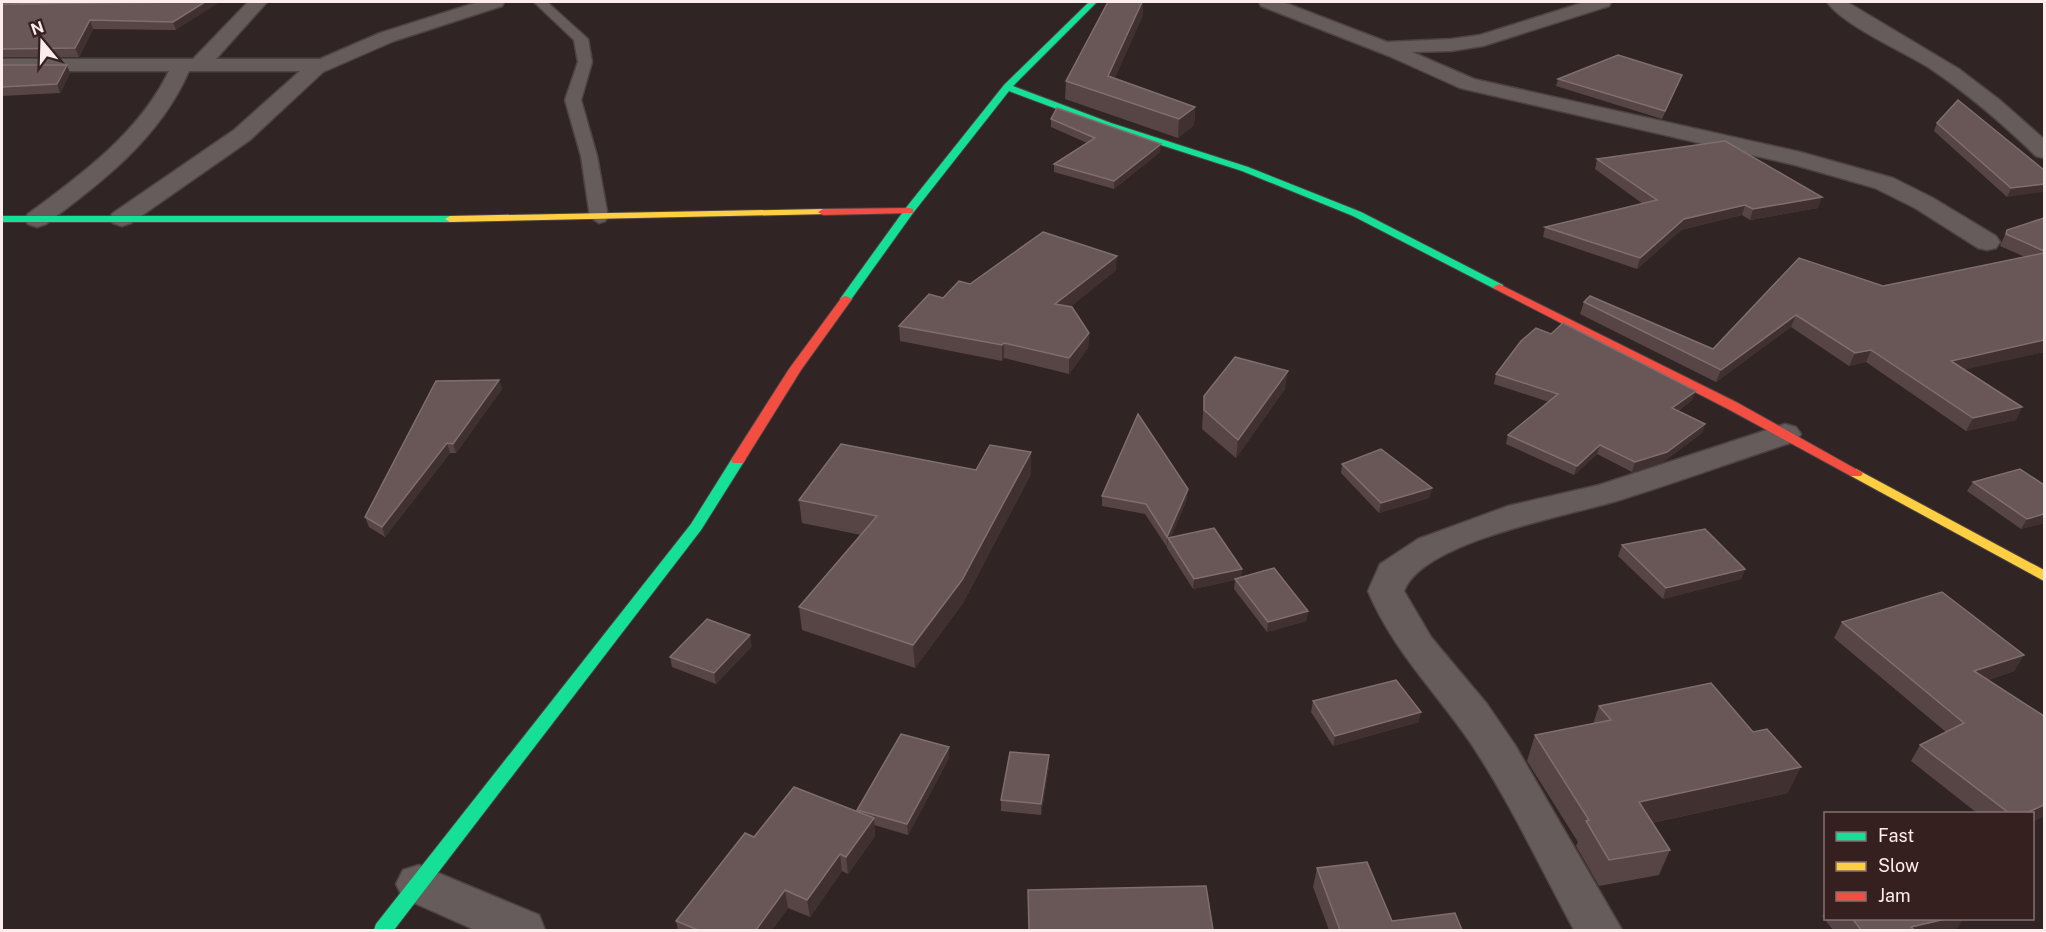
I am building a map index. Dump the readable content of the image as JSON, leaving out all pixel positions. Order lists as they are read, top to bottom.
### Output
{
  "legend": ["Fast", "Slow", "Jam"],
  "north": "top"
}
